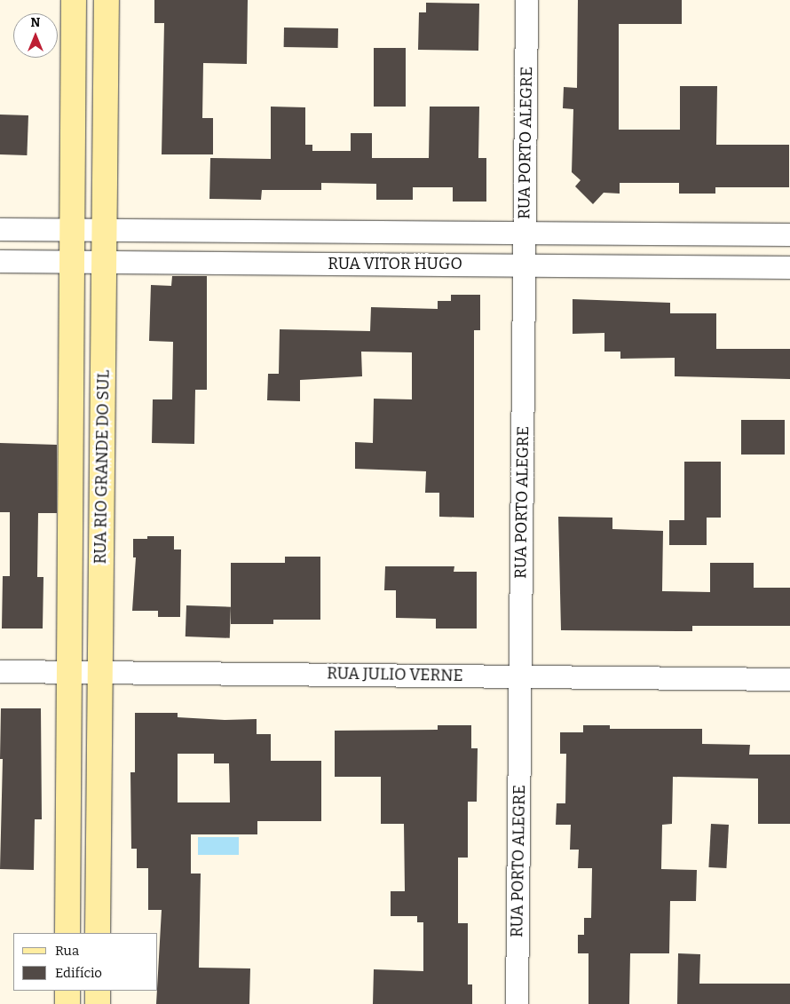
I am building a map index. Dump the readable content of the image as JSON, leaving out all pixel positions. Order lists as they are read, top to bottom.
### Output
{
  "streets": {
    "street": [
      "RUA PORTO ALEGRE",
      "RUA VITOR HUGO",
      "RUA RIO GRANDE DO SUL",
      "RUA JULIO VERNE"
    ]
  },
  "crossings": [
    ["RUA PORTO ALEGRE", "RUA VITOR HUGO"],
    ["RUA PORTO ALEGRE", "RUA JULIO VERNE"],
    ["RUA VITOR HUGO", "RUA RIO GRANDE DO SUL"],
    ["RUA RIO GRANDE DO SUL", "RUA JULIO VERNE"]
  ],
  "legend": ["Rua", "Edifício"],
  "north": "top"
}
